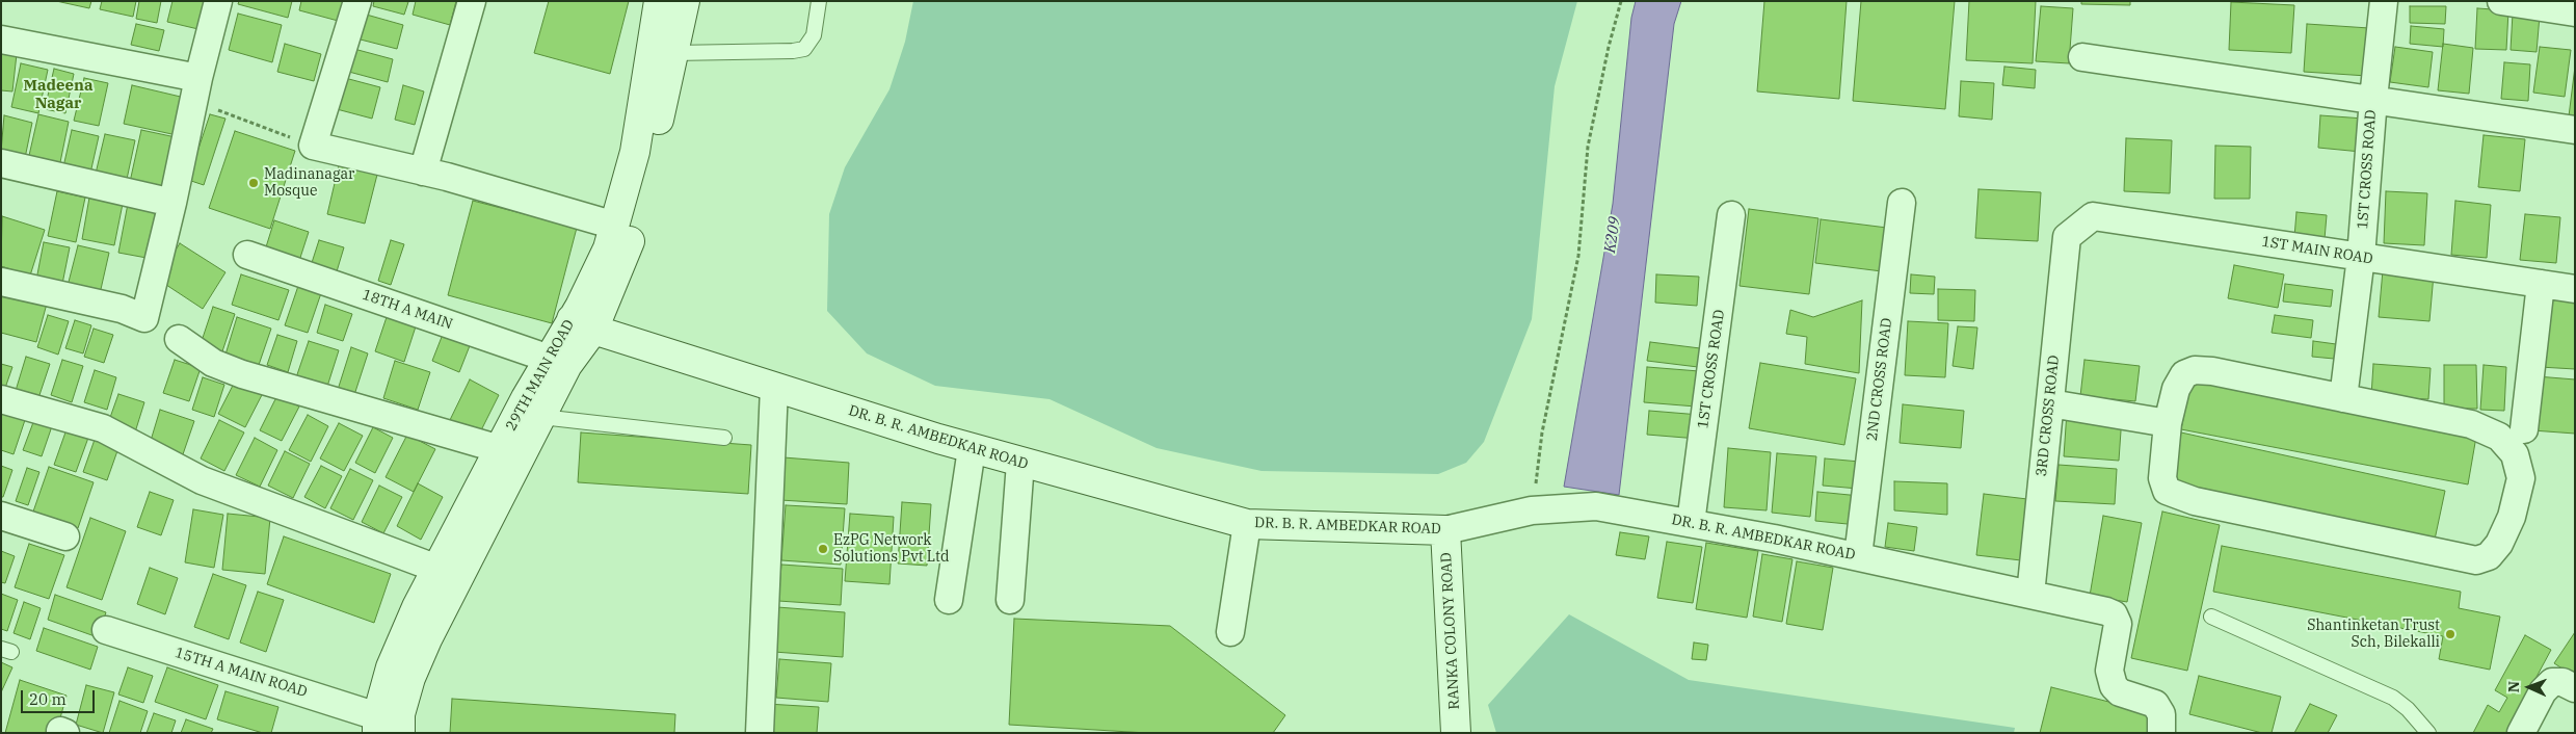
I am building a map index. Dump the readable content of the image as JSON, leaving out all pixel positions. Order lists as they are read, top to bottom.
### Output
{
  "streets": {
    "main road": ["29TH MAIN ROAD", "DR. B. R. AMBEDKAR ROAD", "RANKA COLONY ROAD"],
    "street": [
      "1ST CROSS ROAD",
      "1ST MAIN ROAD",
      "18TH A MAIN",
      "2ND CROSS ROAD",
      "3RD CROSS ROAD",
      "15TH A MAIN ROAD"
    ]
  },
  "crossings": [
    ["1ST CROSS ROAD", "1ST MAIN ROAD"],
    ["1ST CROSS ROAD", "DR. B. R. AMBEDKAR ROAD"],
    ["1ST MAIN ROAD", "3RD CROSS ROAD"],
    ["18TH A MAIN", "29TH MAIN ROAD"],
    ["29TH MAIN ROAD", "DR. B. R. AMBEDKAR ROAD"],
    ["29TH MAIN ROAD", "15TH A MAIN ROAD"],
    ["2ND CROSS ROAD", "DR. B. R. AMBEDKAR ROAD"],
    ["3RD CROSS ROAD", "DR. B. R. AMBEDKAR ROAD"],
    ["DR. B. R. AMBEDKAR ROAD", "RANKA COLONY ROAD"]
  ],
  "districts": ["Madeena Nagar"],
  "water": ["K209"],
  "places": ["Madinanagar Mosque", "EzPG Network Solutions Pvt Ltd", "Shantinketan Trust Sch, Bilekalli"],
  "scale_bar": "20 m",
  "north": "left"
}
